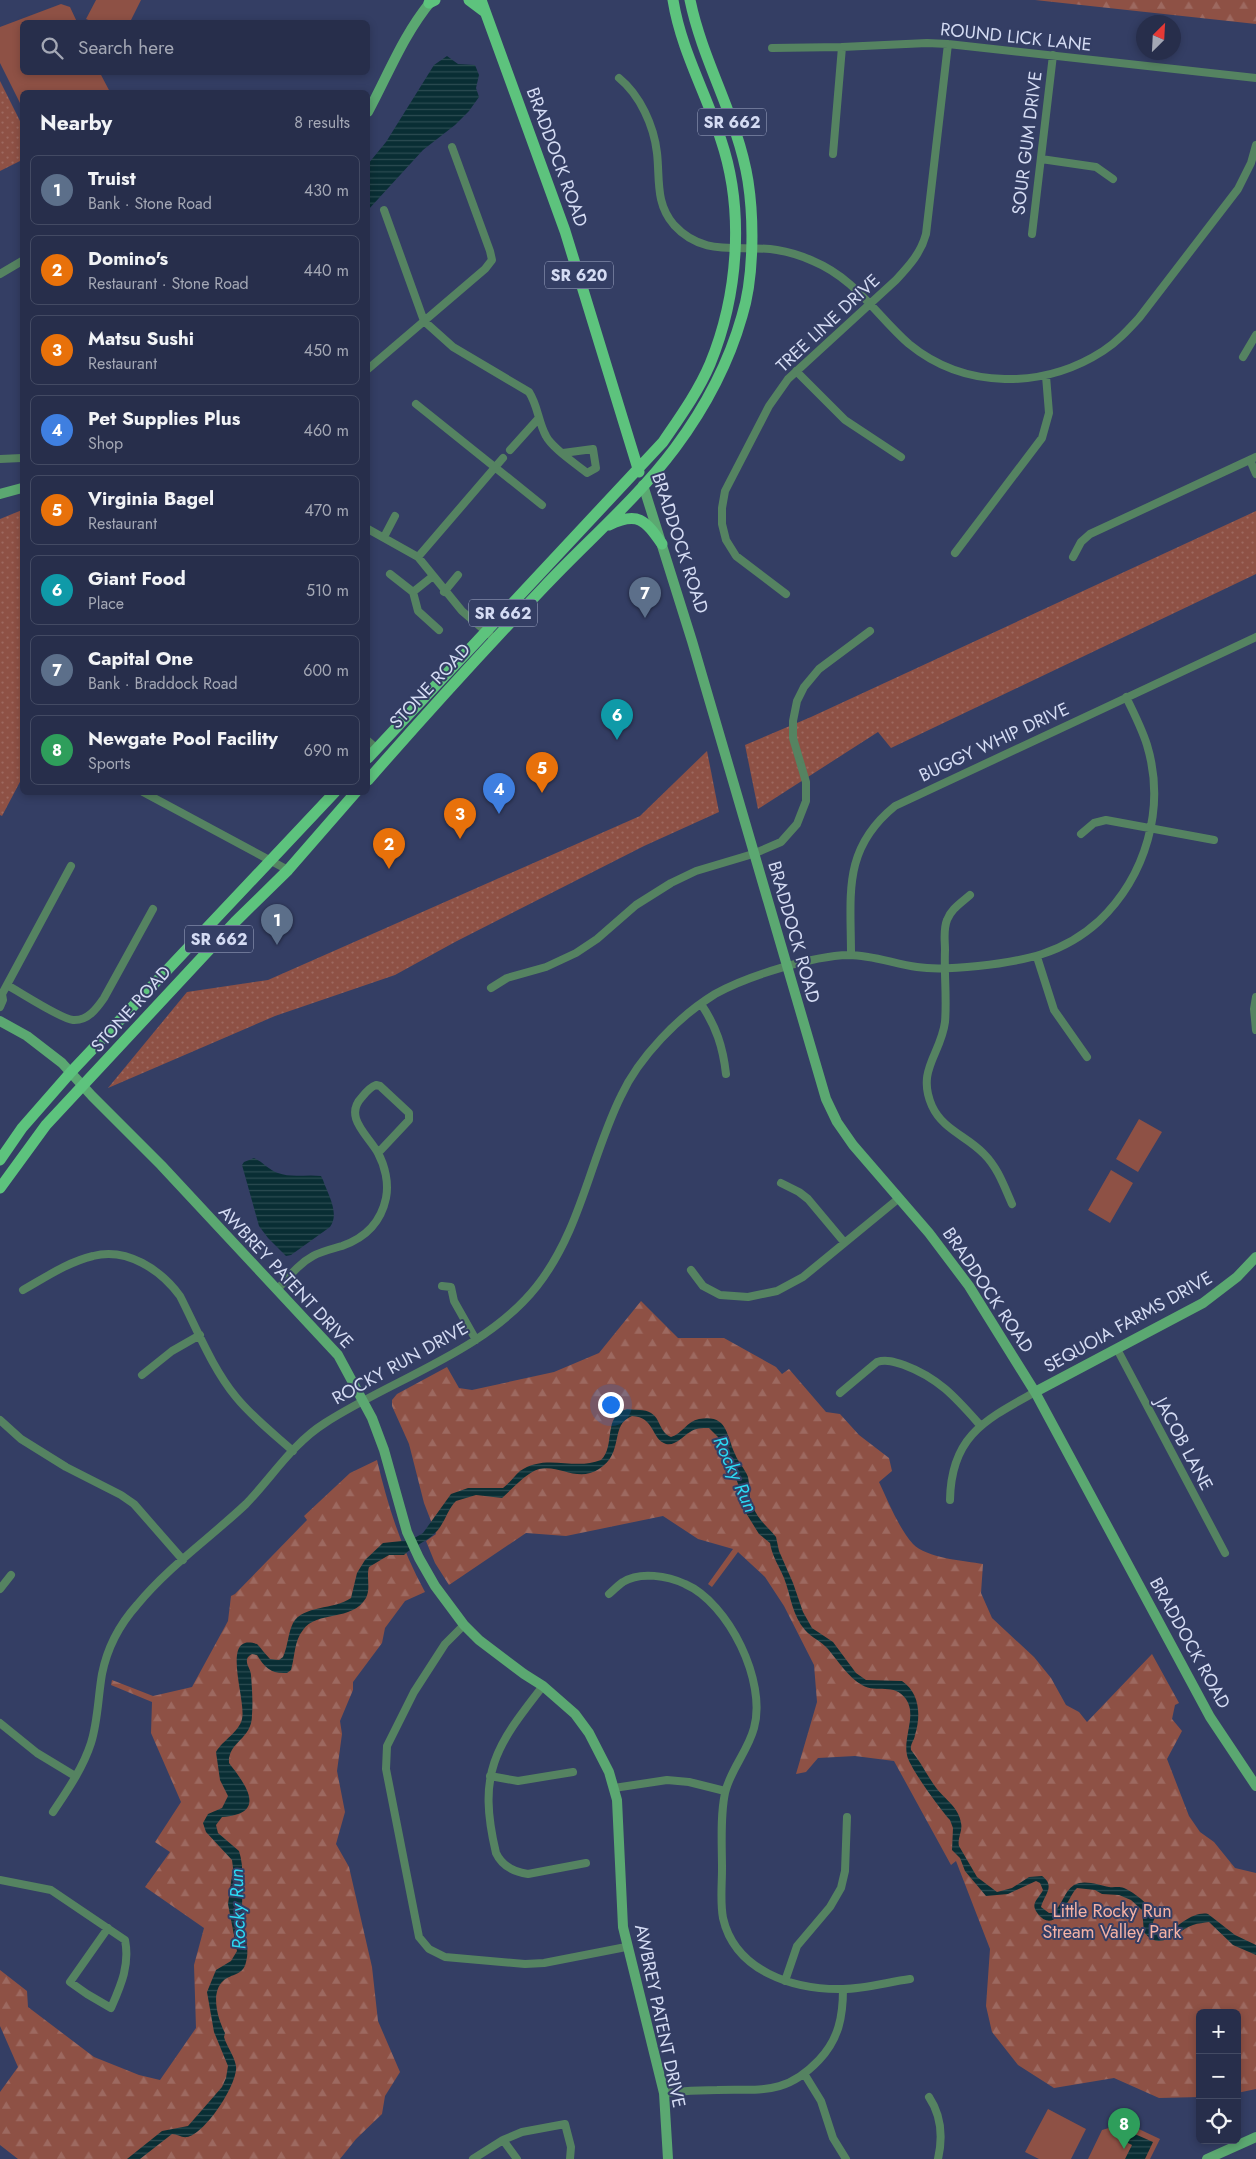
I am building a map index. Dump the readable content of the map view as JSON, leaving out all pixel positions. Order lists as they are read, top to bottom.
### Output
{
  "streets": {
    "main road": [
      "SR 662",
      "BRADDOCK ROAD",
      "SR 620",
      "STONE ROAD"
    ],
    "street": [
      "ROUND LICK LANE",
      "SOUR GUM DRIVE",
      "TREE LINE DRIVE",
      "BUGGY WHIP DRIVE",
      "AWBREY PATENT DRIVE",
      "SEQUOIA FARMS DRIVE",
      "ROCKY RUN DRIVE",
      "JACOB LANE"
    ]
  },
  "crossings": [
    ["ROUND LICK LANE", "SOUR GUM DRIVE"],
    ["ROUND LICK LANE", "TREE LINE DRIVE"],
    ["SR 662", "BRADDOCK ROAD"],
    ["SR 662", "STONE ROAD"],
    ["BRADDOCK ROAD", "STONE ROAD"],
    ["BRADDOCK ROAD", "SEQUOIA FARMS DRIVE"],
    ["BRADDOCK ROAD", "ROCKY RUN DRIVE"],
    ["STONE ROAD", "AWBREY PATENT DRIVE"],
    ["BUGGY WHIP DRIVE", "ROCKY RUN DRIVE"],
    ["AWBREY PATENT DRIVE", "ROCKY RUN DRIVE"],
    ["SEQUOIA FARMS DRIVE", "JACOB LANE"]
  ],
  "water": ["Rocky Run"],
  "parks": ["Little Rocky Run Stream Valley Park"],
  "north": "top right",
  "page": {
    "search": "Search here",
    "heading": ["Nearby", "8 results"],
    "list": [
      {
        "mark": "1",
        "name": "Truist",
        "note": "Bank · Stone Road",
        "value": "430 m"
      },
      {
        "mark": "2",
        "name": "Domino's",
        "note": "Restaurant · Stone Road",
        "value": "440 m"
      },
      {
        "mark": "3",
        "name": "Matsu Sushi",
        "note": "Restaurant",
        "value": "450 m"
      },
      {
        "mark": "4",
        "name": "Pet Supplies Plus",
        "note": "Shop",
        "value": "460 m"
      },
      {
        "mark": "5",
        "name": "Virginia Bagel",
        "note": "Restaurant",
        "value": "470 m"
      },
      {
        "mark": "6",
        "name": "Giant Food",
        "note": "Place",
        "value": "510 m"
      },
      {
        "mark": "7",
        "name": "Capital One",
        "note": "Bank · Braddock Road",
        "value": "600 m"
      },
      {
        "mark": "8",
        "name": "Newgate Pool Facility",
        "note": "Sports",
        "value": "690 m"
      }
    ],
    "pins": [
      "7",
      "6",
      "5",
      "4",
      "3",
      "2",
      "1",
      "8"
    ],
    "map_buttons": ["+", "−"]
  }
}
